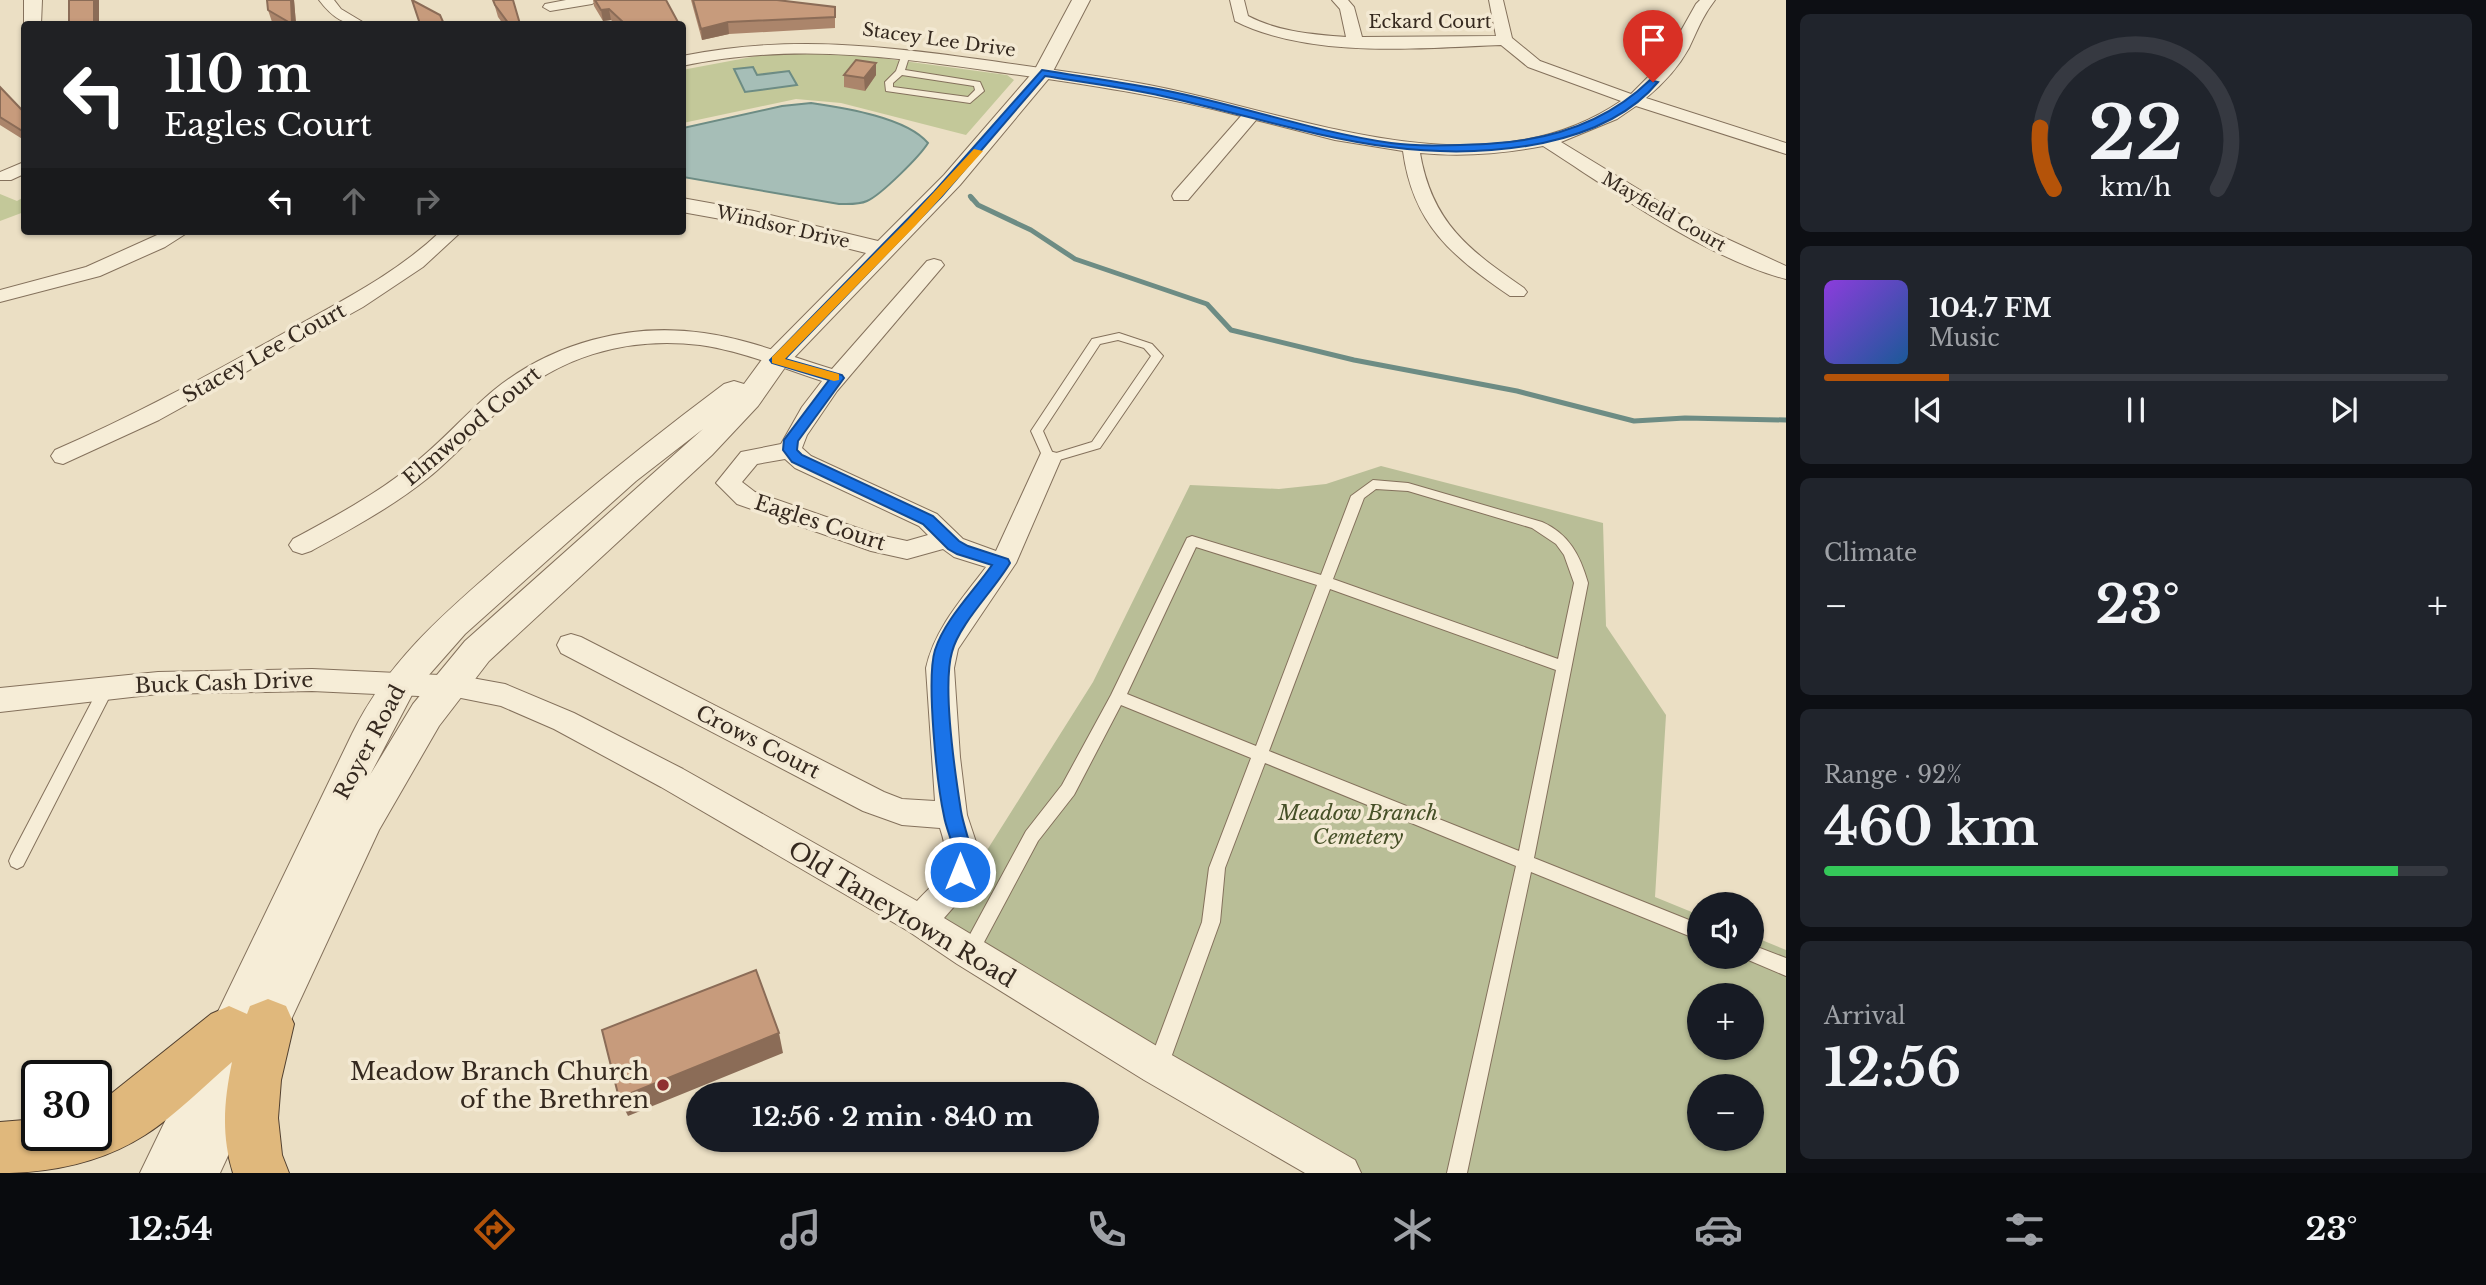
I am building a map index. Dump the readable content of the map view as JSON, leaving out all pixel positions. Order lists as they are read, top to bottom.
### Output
{
  "streets": {
    "street": [
      "Eckard Court",
      "Stacey Lee Drive",
      "Mayfield Court",
      "Windsor Drive",
      "Stacey Lee Court",
      "Elmwood Court",
      "Eagles Court",
      "Buck Cash Drive",
      "Royer Road",
      "Crows Court",
      "Old Taneytown Road"
    ]
  },
  "crossings": [
    ["Stacey Lee Drive", "Mayfield Court"],
    ["Stacey Lee Drive", "Royer Road"],
    ["Windsor Drive", "Royer Road"],
    ["Elmwood Court", "Royer Road"],
    ["Buck Cash Drive", "Royer Road"],
    ["Buck Cash Drive", "Old Taneytown Road"],
    ["Royer Road", "Old Taneytown Road"]
  ],
  "parks": ["Meadow Branch Cemetery"],
  "places": ["Meadow Branch Church of the Brethren"],
  "page": {
    "turn": ["110 m", "Eagles Court"],
    "song": ["104.7 FM", "Music"],
    "tile": [
      "Climate",
      ["Range · 92%", "460 km"],
      ["Arrival", "12:56"]
    ],
    "heat": ["−", "23°", "+"],
    "map_buttons": ["+", "−"],
    "limit": "30",
    "trip": "12:56 · 2 min · 840 m",
    "tabs": ["12:54", "23°"],
    "gauge": ["22", "km/h"]
  }
}
